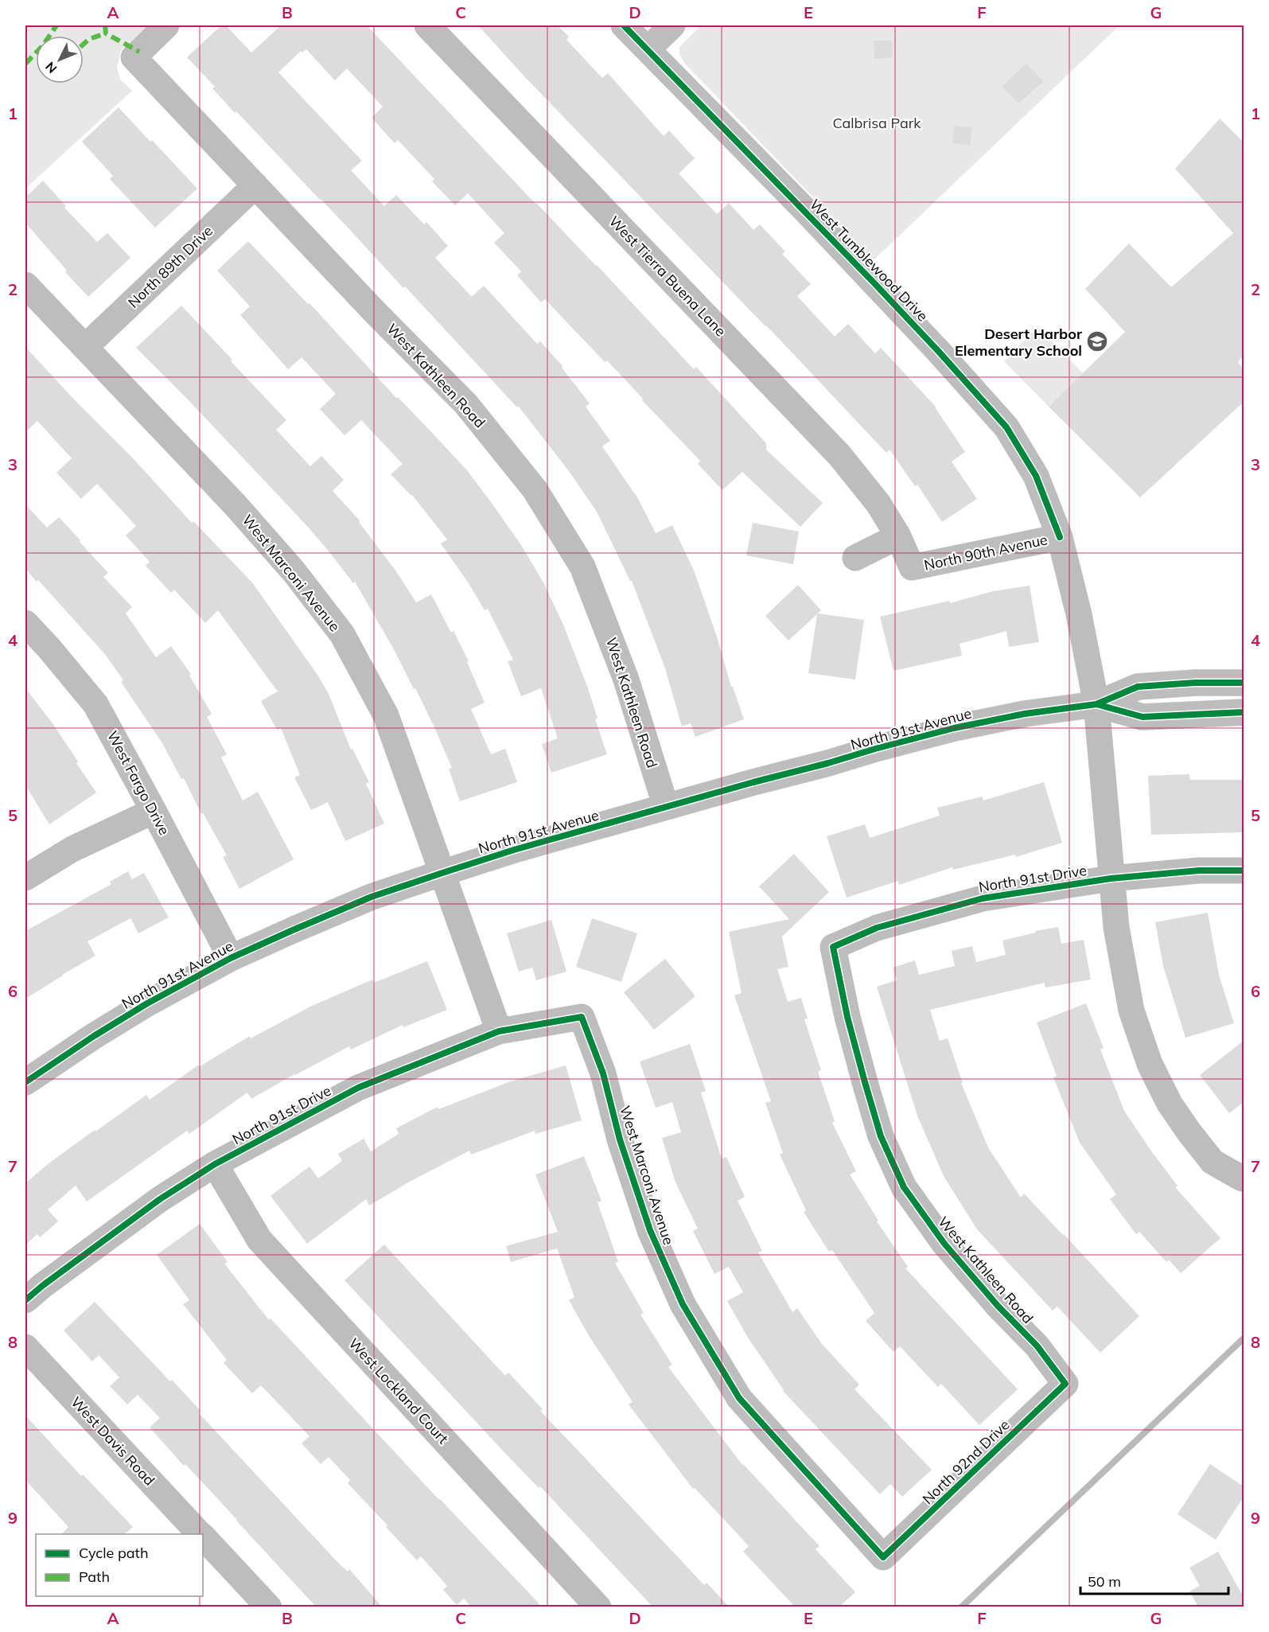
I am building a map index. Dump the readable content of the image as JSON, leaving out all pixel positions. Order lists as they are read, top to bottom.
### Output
{
  "streets": {
    "street": [
      "West Tumblewood Drive",
      "North 89th Drive",
      "West Tierra Buena Lane",
      "West Kathleen Road",
      "North 90th Avenue",
      "West Marconi Avenue",
      "North 91st Avenue",
      "West Fargo Drive",
      "North 91st Drive",
      "West Lockland Court",
      "West Davis Road",
      "North 92nd Drive"
    ]
  },
  "crossings": [
    ["West Tumblewood Drive", "North 90th Avenue"],
    ["West Tumblewood Drive", "North 91st Avenue"],
    ["West Tumblewood Drive", "North 91st Drive"],
    ["North 89th Drive", "West Kathleen Road"],
    ["North 89th Drive", "West Marconi Avenue"],
    ["West Tierra Buena Lane", "North 90th Avenue"],
    ["West Kathleen Road", "North 91st Avenue"],
    ["West Kathleen Road", "North 91st Drive"],
    ["West Kathleen Road", "North 92nd Drive"],
    ["West Marconi Avenue", "North 91st Avenue"],
    ["West Marconi Avenue", "North 91st Drive"],
    ["West Marconi Avenue", "North 92nd Drive"],
    ["North 91st Avenue", "West Fargo Drive"],
    ["North 91st Drive", "West Lockland Court"]
  ],
  "parks": ["Calbrisa Park"],
  "places": {
    "school or university": ["Desert Harbor Elementary School"]
  },
  "legend": ["Cycle path", "Path"],
  "scale_bar": "50 m",
  "north": "bottom left",
  "grid": {
    "columns": [
      "A",
      "B",
      "C",
      "D",
      "E",
      "F",
      "G"
    ],
    "rows": [
      "1",
      "2",
      "3",
      "4",
      "5",
      "6",
      "7",
      "8",
      "9"
    ]
  }
}
